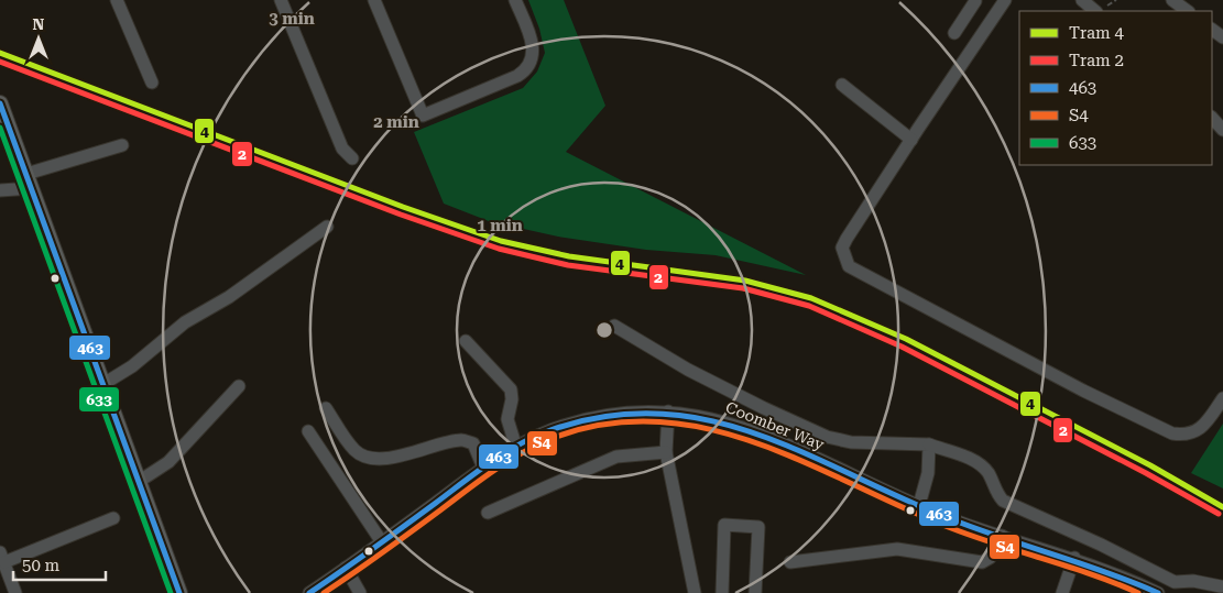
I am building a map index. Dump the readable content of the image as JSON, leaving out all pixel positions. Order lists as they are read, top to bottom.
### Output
{
  "streets": {
    "street": ["Coomber Way"]
  },
  "lines": [
    "tram line 4",
    "tram line 2",
    "transit line 463",
    "transit line 633",
    "transit line S4"
  ],
  "legend": [
    "Tram 4",
    "Tram 2",
    "463",
    "S4",
    "633"
  ],
  "scale_bar": "50 m",
  "north": "top",
  "rings": ["3 min", "2 min", "1 min"]
}
